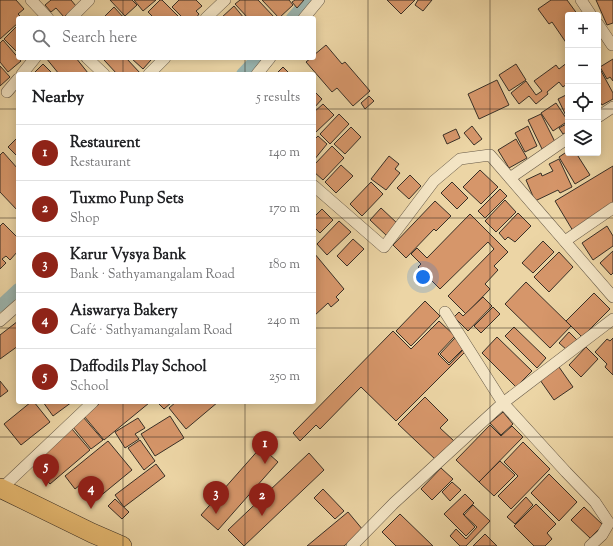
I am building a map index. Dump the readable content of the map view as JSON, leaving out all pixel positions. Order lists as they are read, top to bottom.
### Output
{
  "page": {
    "map_buttons": ["+", "−"],
    "search": "Search here",
    "heading": ["Nearby", "5 results"],
    "list": [
      {
        "mark": "1",
        "name": "Restaurent",
        "note": "Restaurant",
        "value": "140 m"
      },
      {
        "mark": "2",
        "name": "Tuxmo Punp Sets",
        "note": "Shop",
        "value": "170 m"
      },
      {
        "mark": "3",
        "name": "Karur Vysya Bank",
        "note": "Bank · Sathyamangalam Road",
        "value": "180 m"
      },
      {
        "mark": "4",
        "name": "Aiswarya Bakery",
        "note": "Café · Sathyamangalam Road",
        "value": "240 m"
      },
      {
        "mark": "5",
        "name": "Daffodils Play School",
        "note": "School",
        "value": "250 m"
      }
    ],
    "pins": [
      "1",
      "5",
      "4",
      "3",
      "2"
    ]
  }
}
